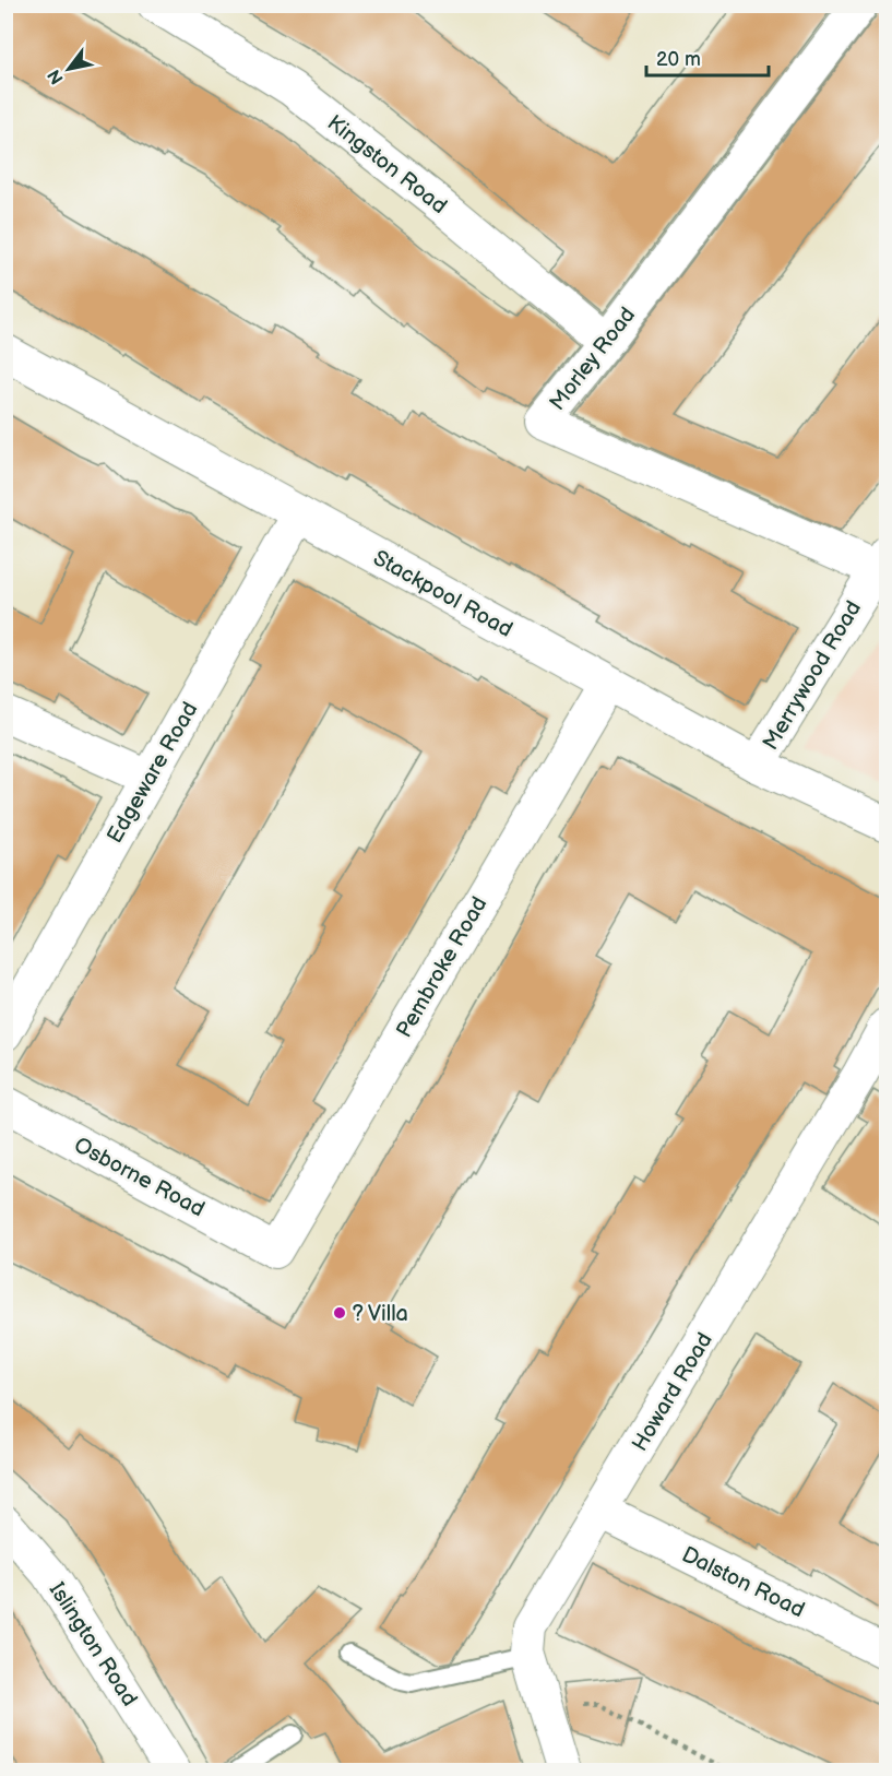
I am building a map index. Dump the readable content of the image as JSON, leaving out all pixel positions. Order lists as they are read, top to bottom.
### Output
{
  "streets": {
    "street": [
      "Kingston Road",
      "Morley Road",
      "Stackpool Road",
      "Merrywood Road",
      "Edgeware Road",
      "Pembroke Road",
      "Osborne Road",
      "Howard Road",
      "Dalston Road",
      "Islington Road"
    ]
  },
  "crossings": [
    ["Kingston Road", "Morley Road"],
    ["Morley Road", "Merrywood Road"],
    ["Stackpool Road", "Merrywood Road"],
    ["Stackpool Road", "Edgeware Road"],
    ["Stackpool Road", "Pembroke Road"],
    ["Pembroke Road", "Osborne Road"],
    ["Howard Road", "Dalston Road"]
  ],
  "places": ["? Villa"],
  "scale_bar": "20 m",
  "north": "bottom left"
}
